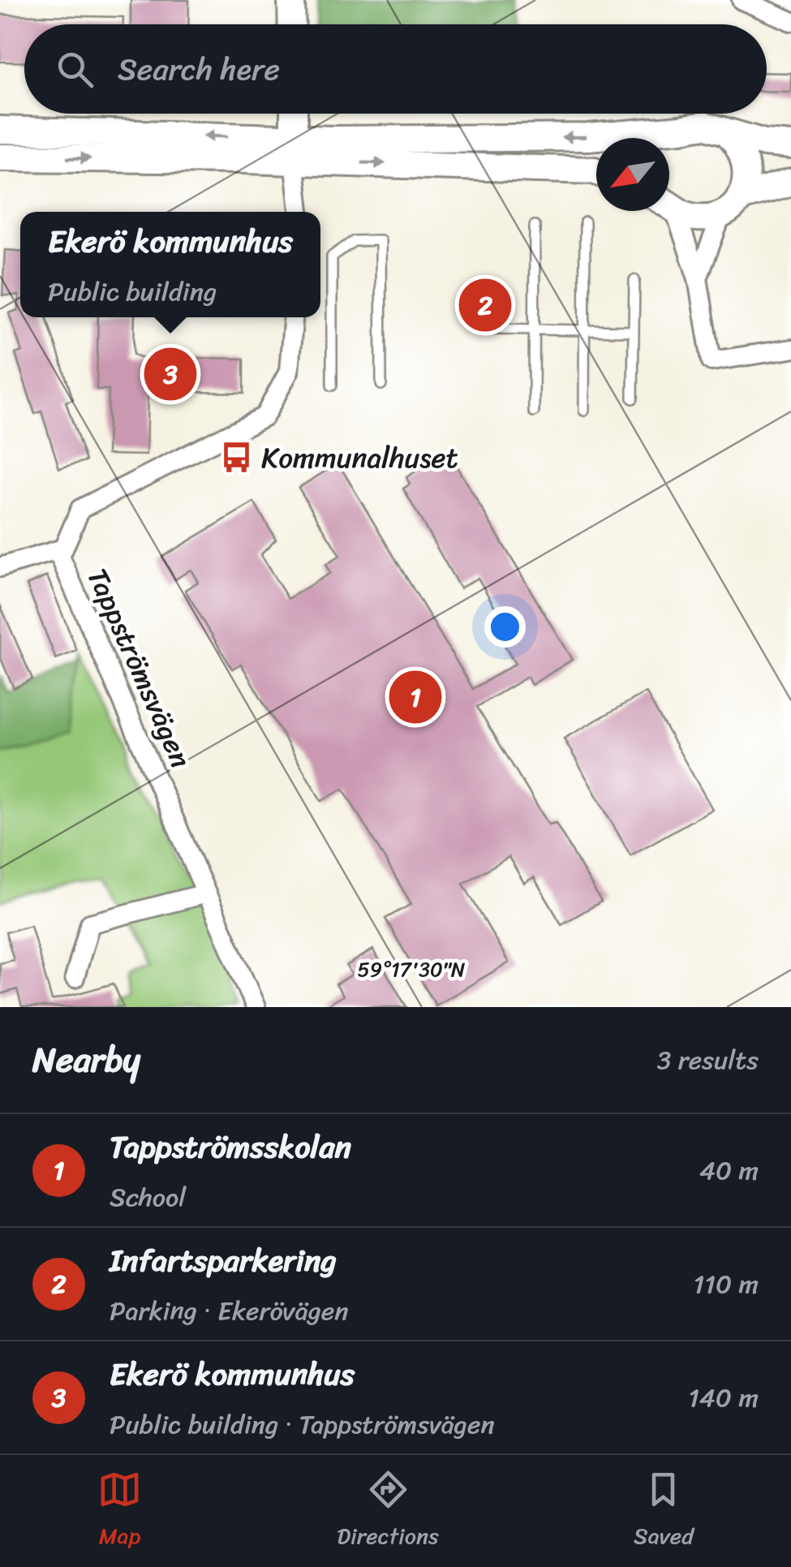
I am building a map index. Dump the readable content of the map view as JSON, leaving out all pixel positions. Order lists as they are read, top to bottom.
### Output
{
  "streets": {
    "street": ["Tappströmsvägen"]
  },
  "places": {
    "bus stop": ["Kommunalhuset"]
  },
  "north": "bottom left",
  "page": {
    "search": "Search here",
    "popup": ["Ekerö kommunhus", "Public building"],
    "pins": ["2", "3", "1"],
    "heading": ["Nearby", "3 results"],
    "list": [
      {
        "mark": "1",
        "name": "Tappströmsskolan",
        "note": "School",
        "value": "40 m"
      },
      {
        "mark": "2",
        "name": "Infartsparkering",
        "note": "Parking · Ekerövägen",
        "value": "110 m"
      },
      {
        "mark": "3",
        "name": "Ekerö kommunhus",
        "note": "Public building · Tappströmsvägen",
        "value": "140 m"
      }
    ],
    "nav": ["Map", "Directions", "Saved"]
  },
  "coordinates": ["59°17'30\"N"]
}
